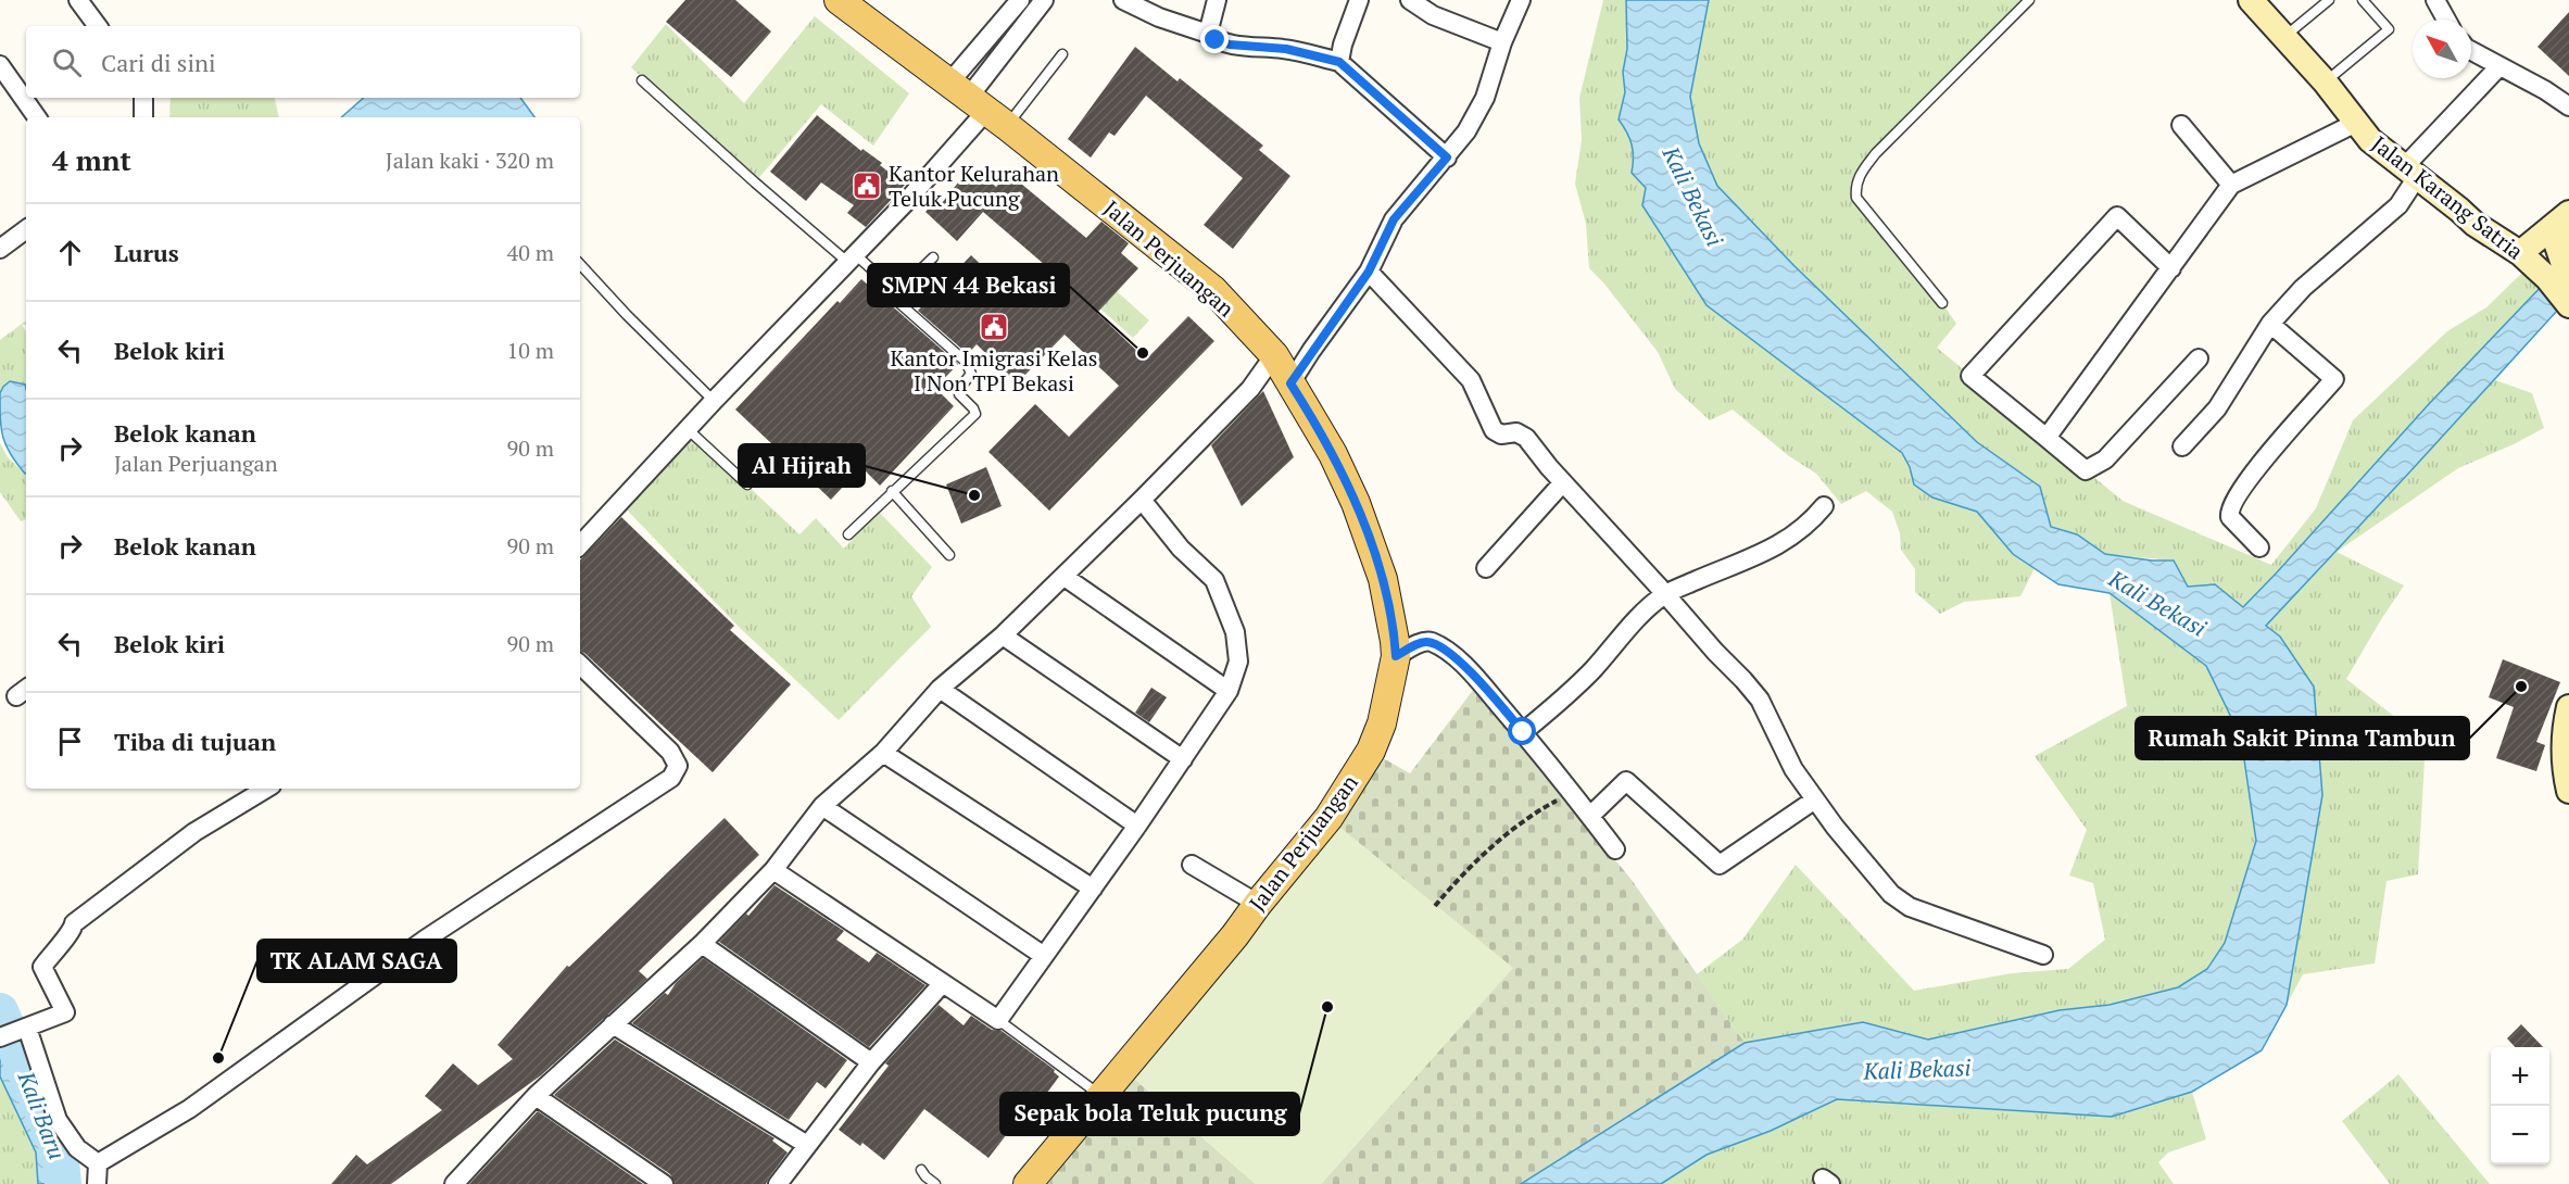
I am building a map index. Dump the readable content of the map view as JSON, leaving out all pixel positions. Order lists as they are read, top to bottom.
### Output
{
  "streets": {
    "main road": ["Jalan Perjuangan"],
    "street": ["Jalan Karang Satria"]
  },
  "water": ["Kali Bekasi", "Kali Baru"],
  "places": {
    "public building": ["Kantor Kelurahan Teluk Pucung", "Kantor Imigrasi Kelas I Non TPI Bekasi"],
    "other": [
      "SMPN 44 Bekasi",
      "Al Hijrah",
      "Rumah Sakit Pinna Tambun",
      "Sepak bola Teluk pucung",
      "TK ALAM SAGA"
    ]
  },
  "north": "top left",
  "page": {
    "search": "Cari di sini",
    "heading": ["4 mnt", "Jalan kaki · 320 m"],
    "list": [
      ["Lurus", "40 m"],
      ["Belok kiri", "10 m"],
      ["Belok kanan", "Jalan Perjuangan", "90 m"],
      ["Belok kanan", "90 m"],
      ["Belok kiri", "90 m"],
      "Tiba di tujuan"
    ],
    "map_buttons": ["+", "−"]
  }
}
